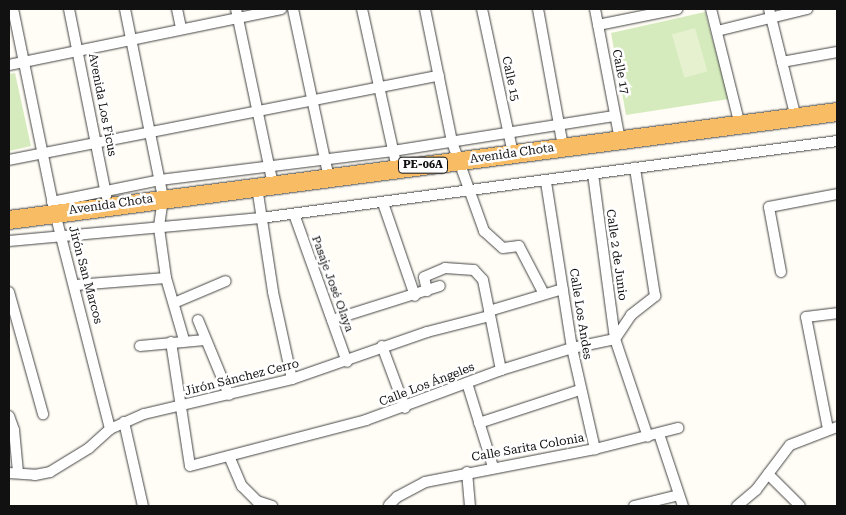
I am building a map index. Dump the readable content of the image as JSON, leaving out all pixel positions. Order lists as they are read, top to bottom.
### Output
{
  "streets": {
    "highway": ["Avenida Chota", "PE-06A"],
    "street": [
      "Calle 17",
      "Calle 15",
      "Avenida Los Ficus",
      "Calle 2 de Junio",
      "Jirón San Marcos",
      "Pasaje José Olaya",
      "Calle Los Andes",
      "Jirón Sánchez Cerro",
      "Calle Los Ángeles",
      "Calle Sarita Colonia"
    ]
  },
  "crossings": [
    ["Calle 17", "Avenida Chota"],
    ["Calle 15", "Avenida Chota"],
    ["Avenida Los Ficus", "Avenida Chota"],
    ["Avenida Chota", "Jirón San Marcos"],
    ["Calle 2 de Junio", "Calle Los Ángeles"],
    ["Calle 2 de Junio", "Calle Sarita Colonia"],
    ["Jirón San Marcos", "Jirón Sánchez Cerro"],
    ["Pasaje José Olaya", "Jirón Sánchez Cerro"],
    ["Calle Los Andes", "Jirón Sánchez Cerro"],
    ["Calle Los Andes", "Calle Los Ángeles"],
    ["Calle Los Andes", "Calle Sarita Colonia"],
    ["Jirón Sánchez Cerro", "Calle Los Ángeles"]
  ]
}
